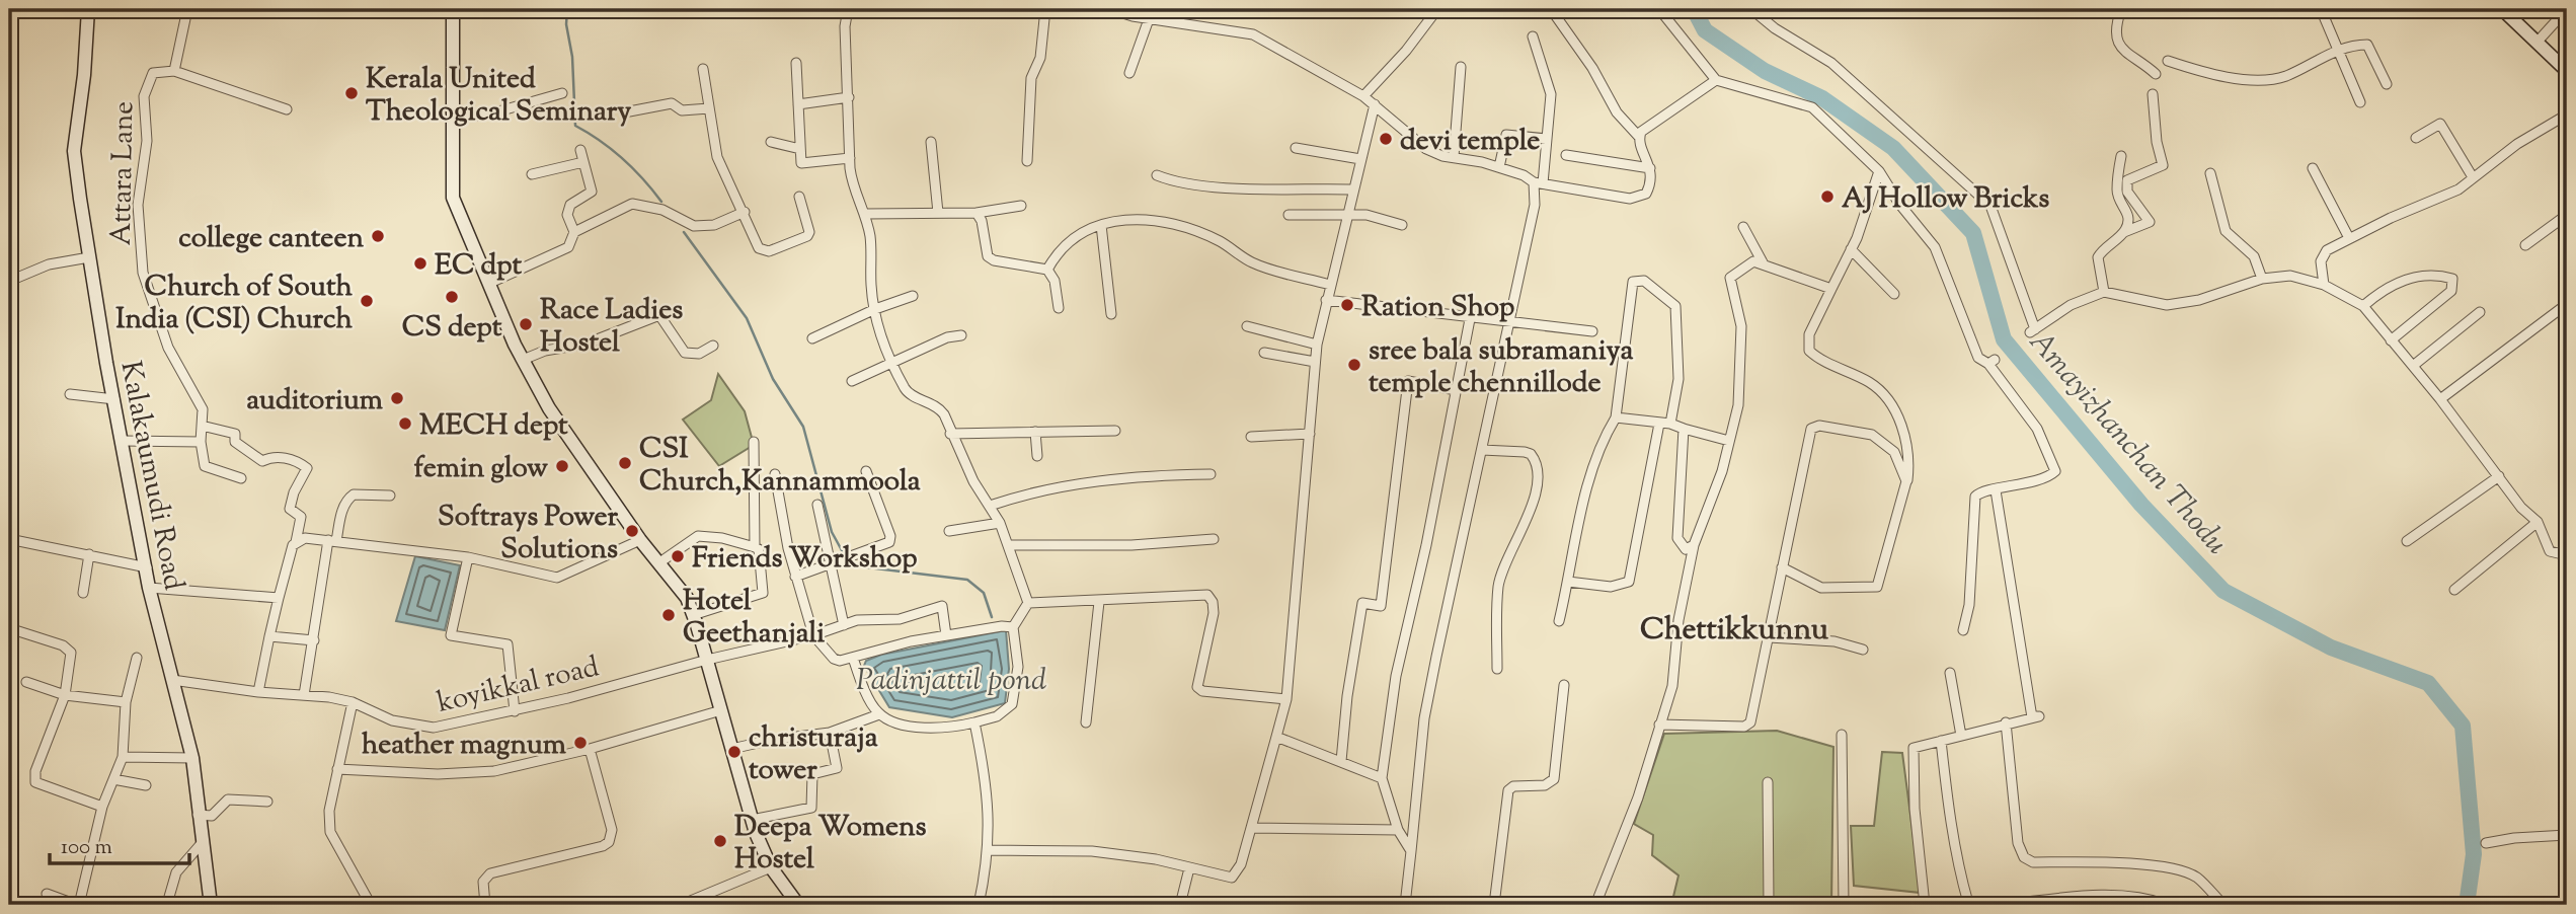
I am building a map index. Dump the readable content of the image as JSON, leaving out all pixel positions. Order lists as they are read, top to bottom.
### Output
{
  "streets": {
    "main road": ["Kalakaumudi Road"],
    "street": ["Attara Lane", "koyikkal road"]
  },
  "crossings": [
    ["Kalakaumudi Road", "koyikkal road"]
  ],
  "districts": ["Chettikkunnu"],
  "water": ["Amayizhanchan Thodu", "Padinjattil pond"],
  "places": [
    "Kerala United Theological Seminary",
    "devi temple",
    "AJ Hollow Bricks",
    "college canteen",
    "EC dpt",
    "CS dept",
    "Church of South India (CSI) Church",
    "Ration Shop",
    "Race Ladies Hostel",
    "sree bala subramaniya temple chennillode",
    "auditorium",
    "MECH dept",
    "CSI Church,Kannammoola",
    "femin glow",
    "Softrays Power Solutions",
    "Friends Workshop",
    "Hotel Geethanjali",
    "heather magnum",
    "christuraja tower",
    "Deepa Womens Hostel"
  ],
  "scale_bar": "100 m"
}
